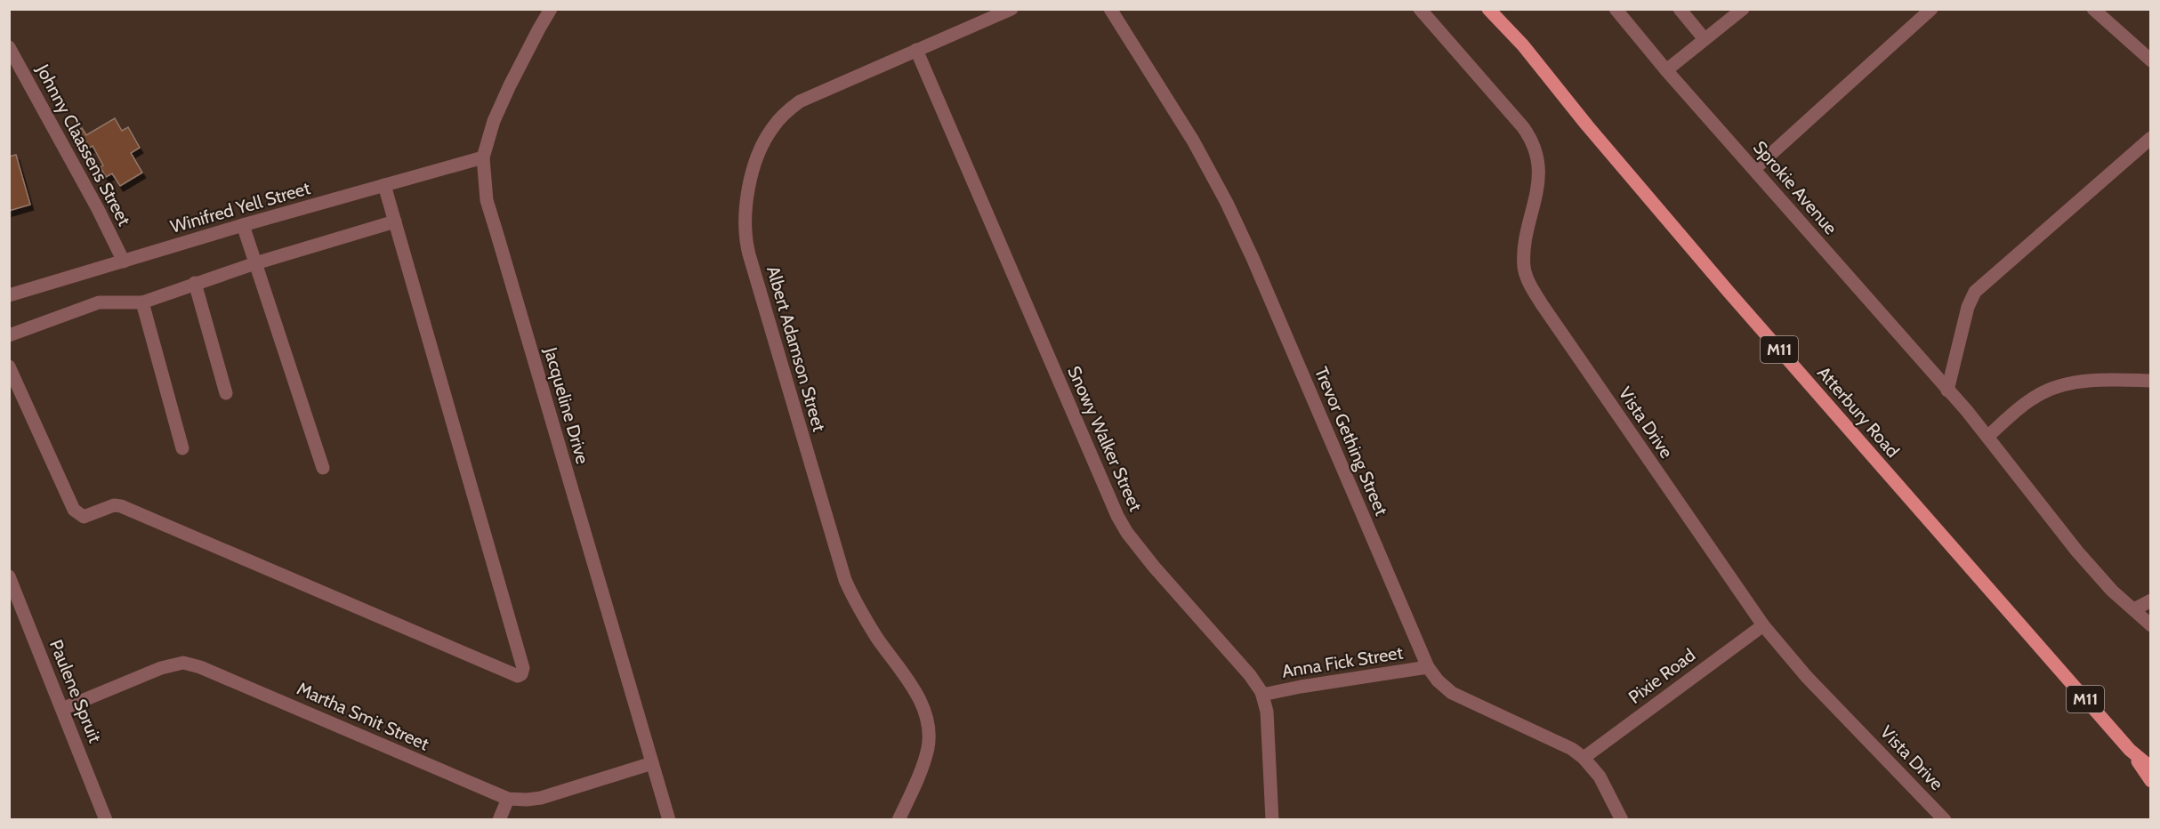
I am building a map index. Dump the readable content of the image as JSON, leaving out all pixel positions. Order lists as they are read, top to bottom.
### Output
{
  "streets": {
    "main road": ["M11", "Atterbury Road"],
    "street": [
      "Johnny Claassens Street",
      "Sprokie Avenue",
      "Winifred Yell Street",
      "Albert Adamson Street",
      "Jacqueline Drive",
      "Vista Drive",
      "Snowy Walker Street",
      "Trevor Gething Street",
      "Anna Fick Street",
      "Pixie Road",
      "Paulene Spruit",
      "Martha Smit Street"
    ]
  },
  "crossings": [
    ["Johnny Claassens Street", "Winifred Yell Street"],
    ["Winifred Yell Street", "Jacqueline Drive"],
    ["Albert Adamson Street", "Snowy Walker Street"],
    ["Jacqueline Drive", "Martha Smit Street"],
    ["Vista Drive", "Pixie Road"],
    ["Snowy Walker Street", "Anna Fick Street"],
    ["Trevor Gething Street", "Anna Fick Street"],
    ["Trevor Gething Street", "Pixie Road"],
    ["Paulene Spruit", "Martha Smit Street"]
  ]
}
